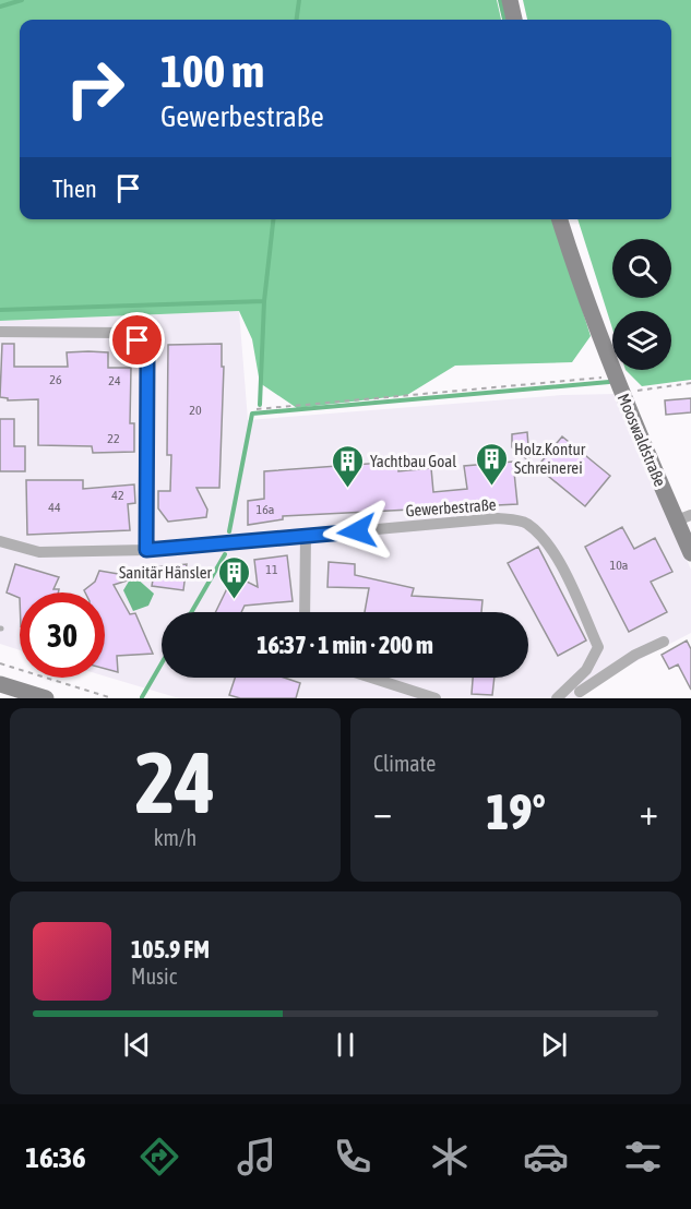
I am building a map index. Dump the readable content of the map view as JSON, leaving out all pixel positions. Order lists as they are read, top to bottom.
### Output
{
  "streets": {
    "main road": ["Mooswaldstraße"],
    "street": ["Gewerbestraße"]
  },
  "places": {
    "building": ["Holz.Kontur Schreinerei", "Yachtbau Goal", "Sanitär Hänsler"]
  },
  "house_numbers": [
    "26",
    "24",
    "20",
    "22",
    "42",
    "44",
    "16a",
    "10a",
    "11"
  ],
  "page": {
    "turn": ["100 m", "Gewerbestraße"],
    "then": "Then",
    "limit": "30",
    "trip": "16:37 · 1 min · 200 m",
    "tile": [
      ["24", "km/h"],
      "Climate"
    ],
    "heat": ["−", "19°", "+"],
    "song": ["105.9 FM", "Music"],
    "tabs": "16:36"
  }
}
